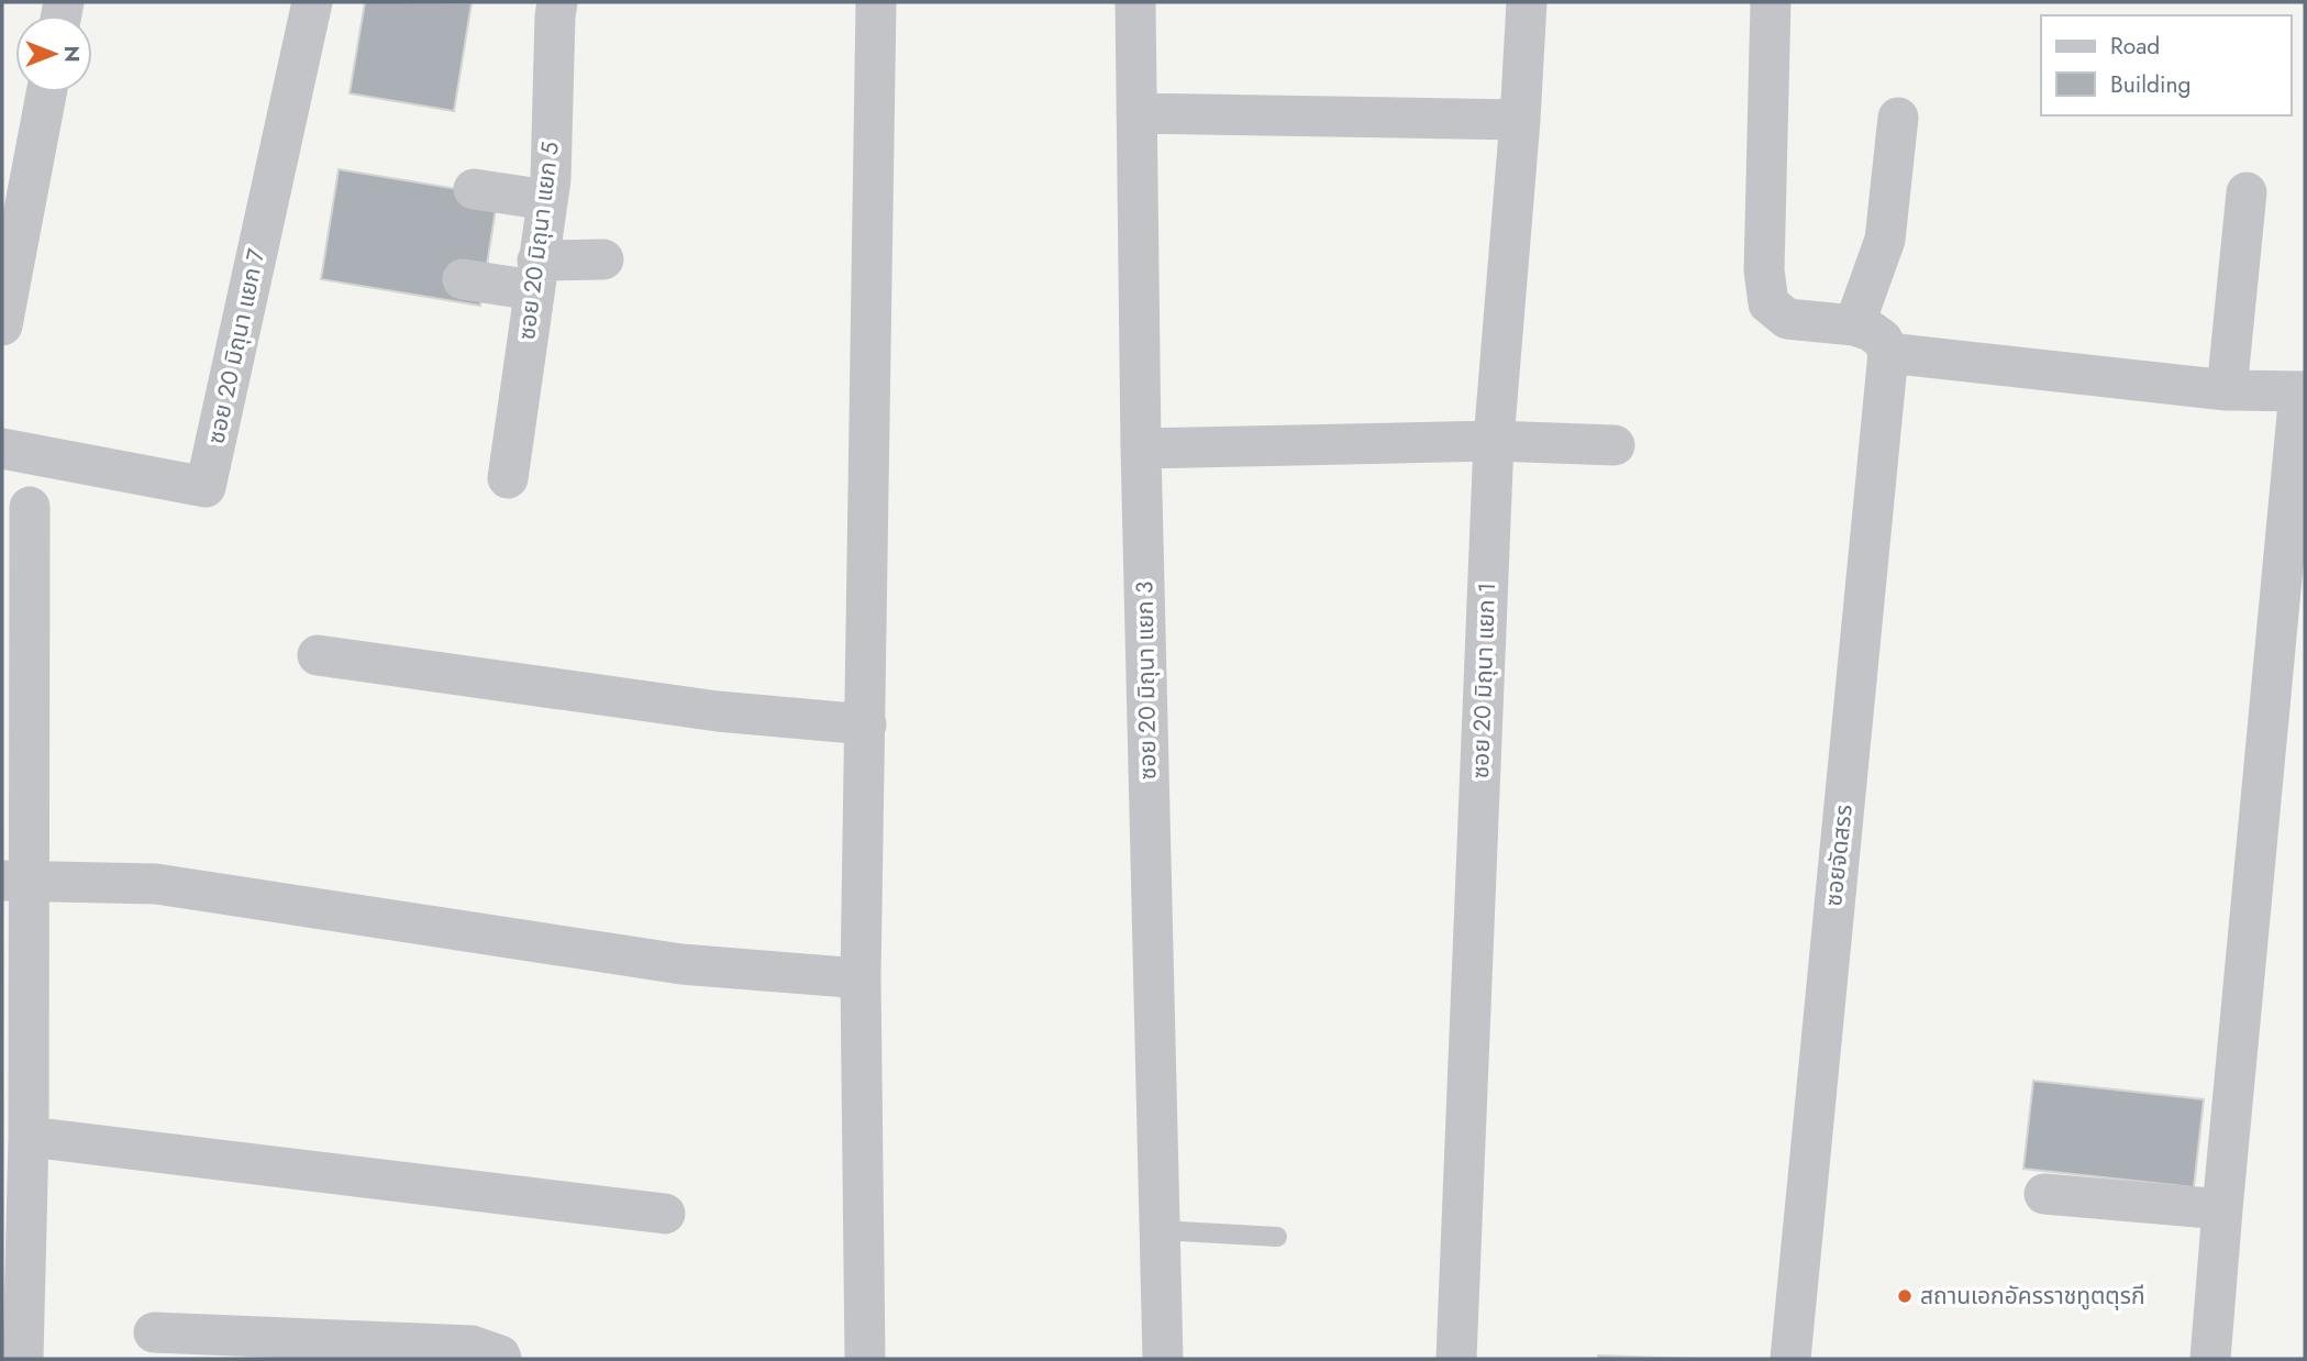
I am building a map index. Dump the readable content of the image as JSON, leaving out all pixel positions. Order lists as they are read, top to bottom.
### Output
{
  "streets": {
    "street": [
      "ซอย 20 มิถุนา แยก 5",
      "ซอย 20 มิถุนา แยก 7",
      "ซอย 20 มิถุนา แยก 3",
      "ซอย 20 มิถุนา แยก 1",
      "ซอยจัดสรร"
    ]
  },
  "places": ["สถานเอกอัครราชทูตตุรกี"],
  "legend": ["Road", "Building"],
  "north": "right"
}
